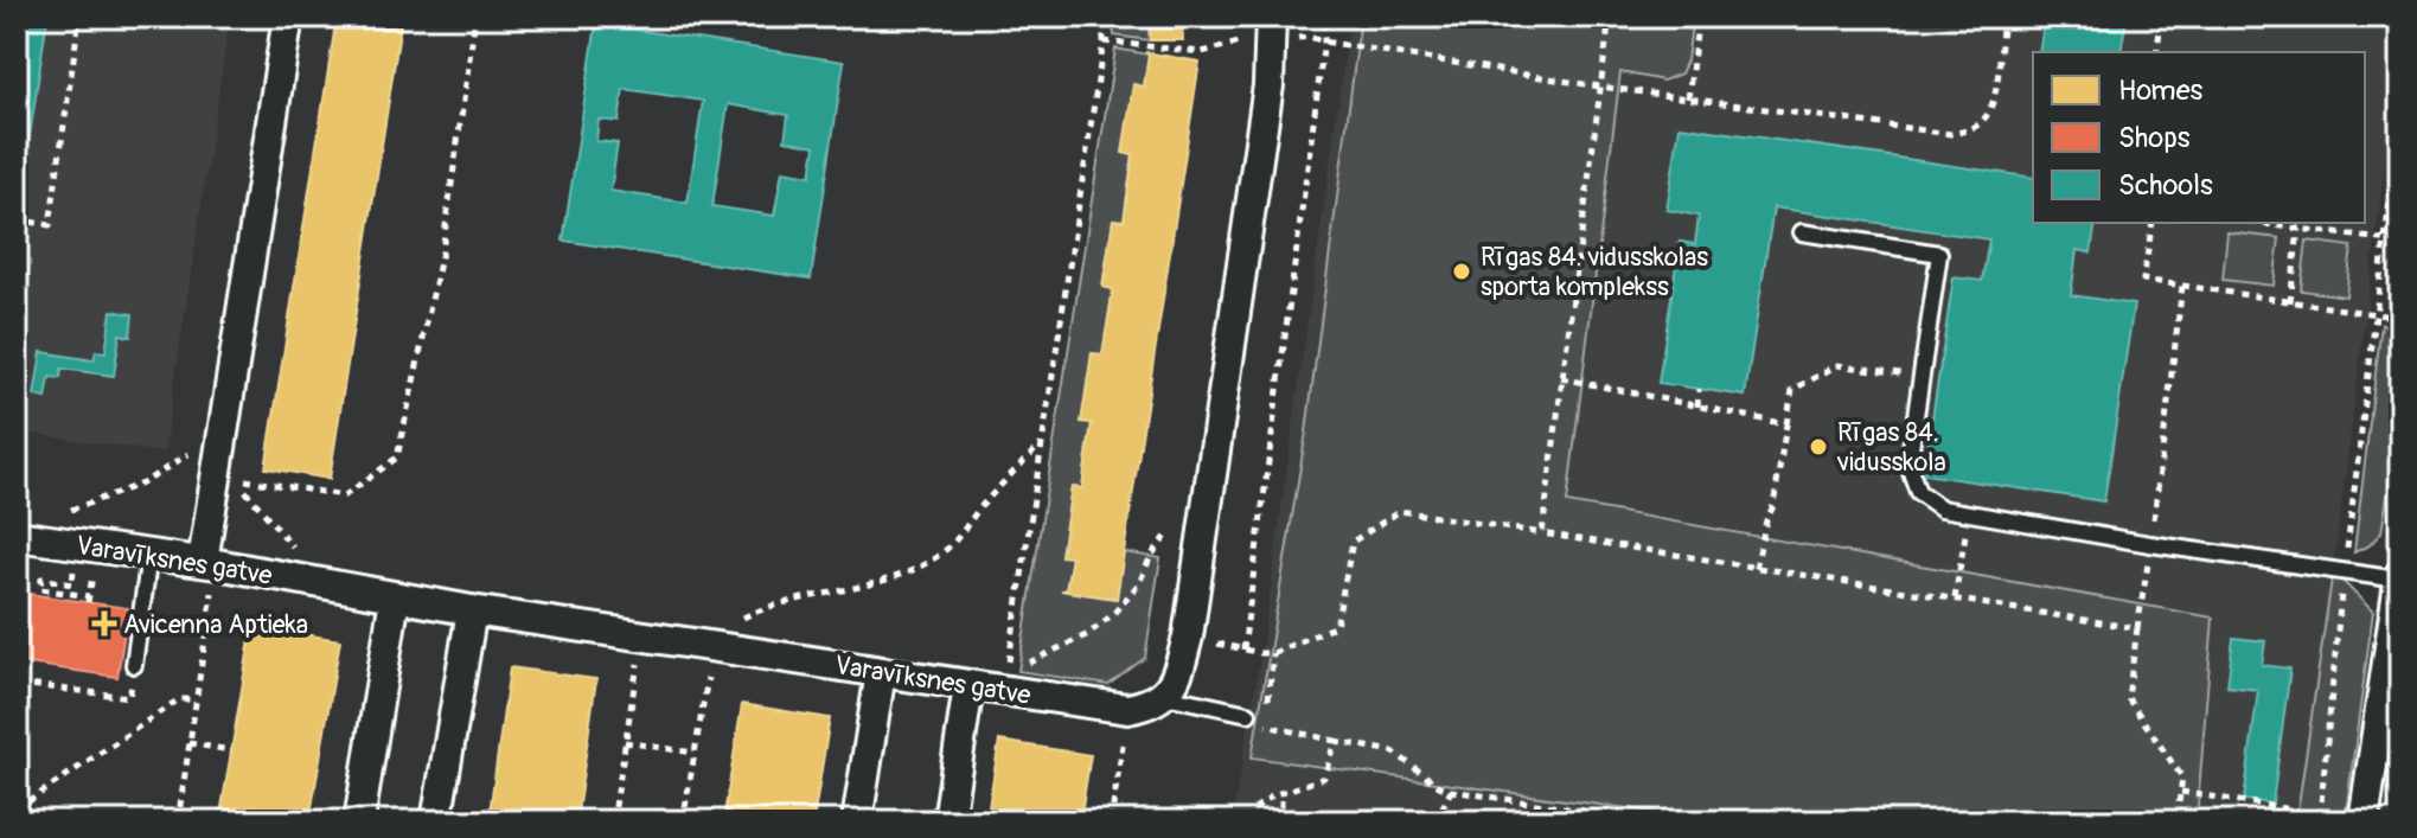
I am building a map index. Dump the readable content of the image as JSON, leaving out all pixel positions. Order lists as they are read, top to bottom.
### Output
{
  "streets": {
    "street": ["Varavīksnes gatve"]
  },
  "places": {
    "other": ["Rīgas 84. vidusskolas sporta komplekss", "Rīgas 84. vidusskola"],
    "health": ["Avicenna Aptieka"]
  },
  "legend": ["Homes", "Shops", "Schools"]
}
